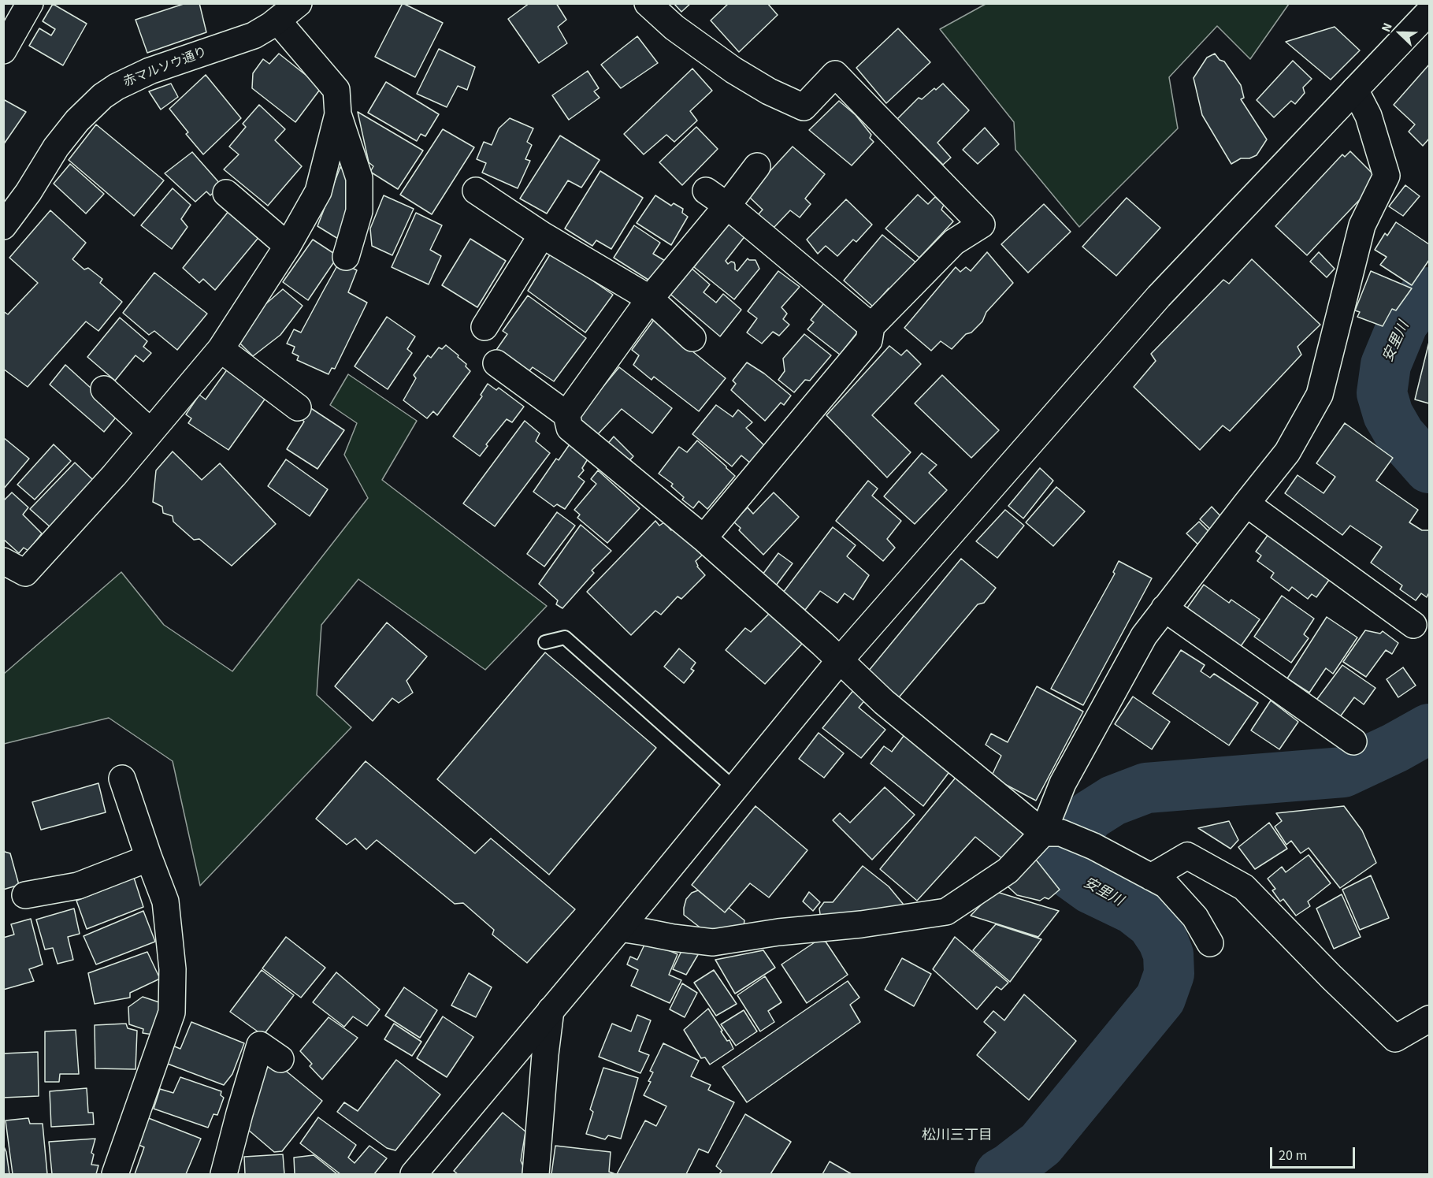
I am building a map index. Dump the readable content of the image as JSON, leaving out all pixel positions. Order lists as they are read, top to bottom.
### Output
{
  "streets": {
    "street": ["赤マルソウ通り"]
  },
  "districts": ["松川三丁目"],
  "water": ["安里川"],
  "scale_bar": "20 m",
  "north": "top left"
}
